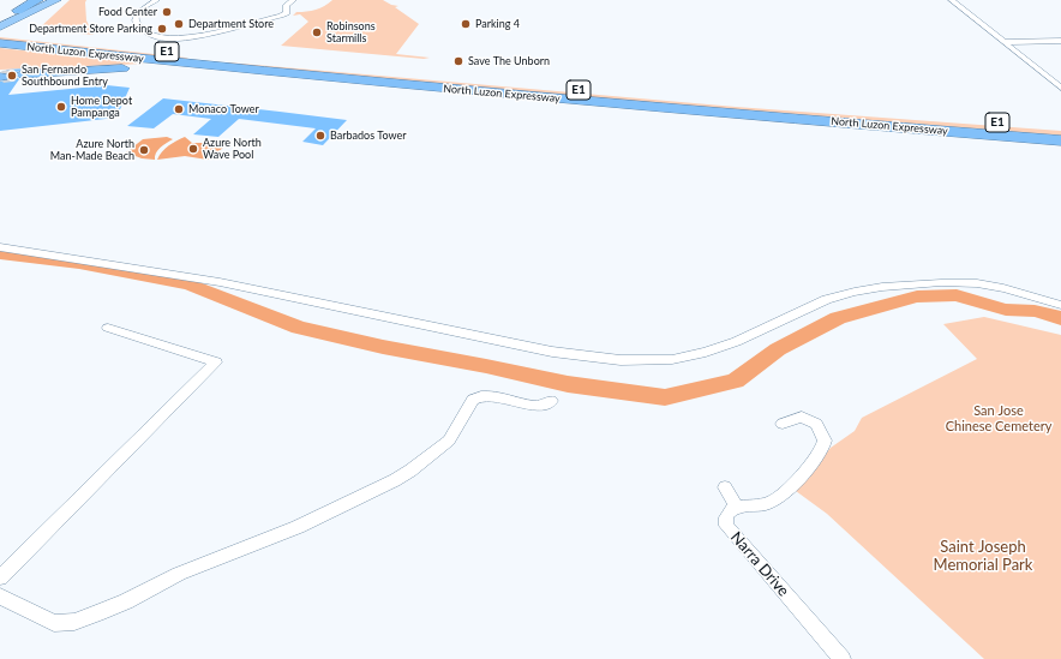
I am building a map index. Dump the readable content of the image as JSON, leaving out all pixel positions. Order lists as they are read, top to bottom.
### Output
{
  "streets": {
    "highway": ["E1", "North Luzon Expressway"],
    "street": ["Narra Drive"]
  },
  "parks": ["San Jose Chinese Cemetery", "Saint Joseph Memorial Park"],
  "places": [
    "Food Center",
    "Department Store",
    "Parking 4",
    "Department Store Parking",
    "Robinsons Starmills",
    "Save The Unborn",
    "San Fernando Southbound Entry",
    "Home Depot Pampanga",
    "Monaco Tower",
    "Barbados Tower",
    "Azure North Wave Pool",
    "Azure North Man-Made Beach"
  ]
}
